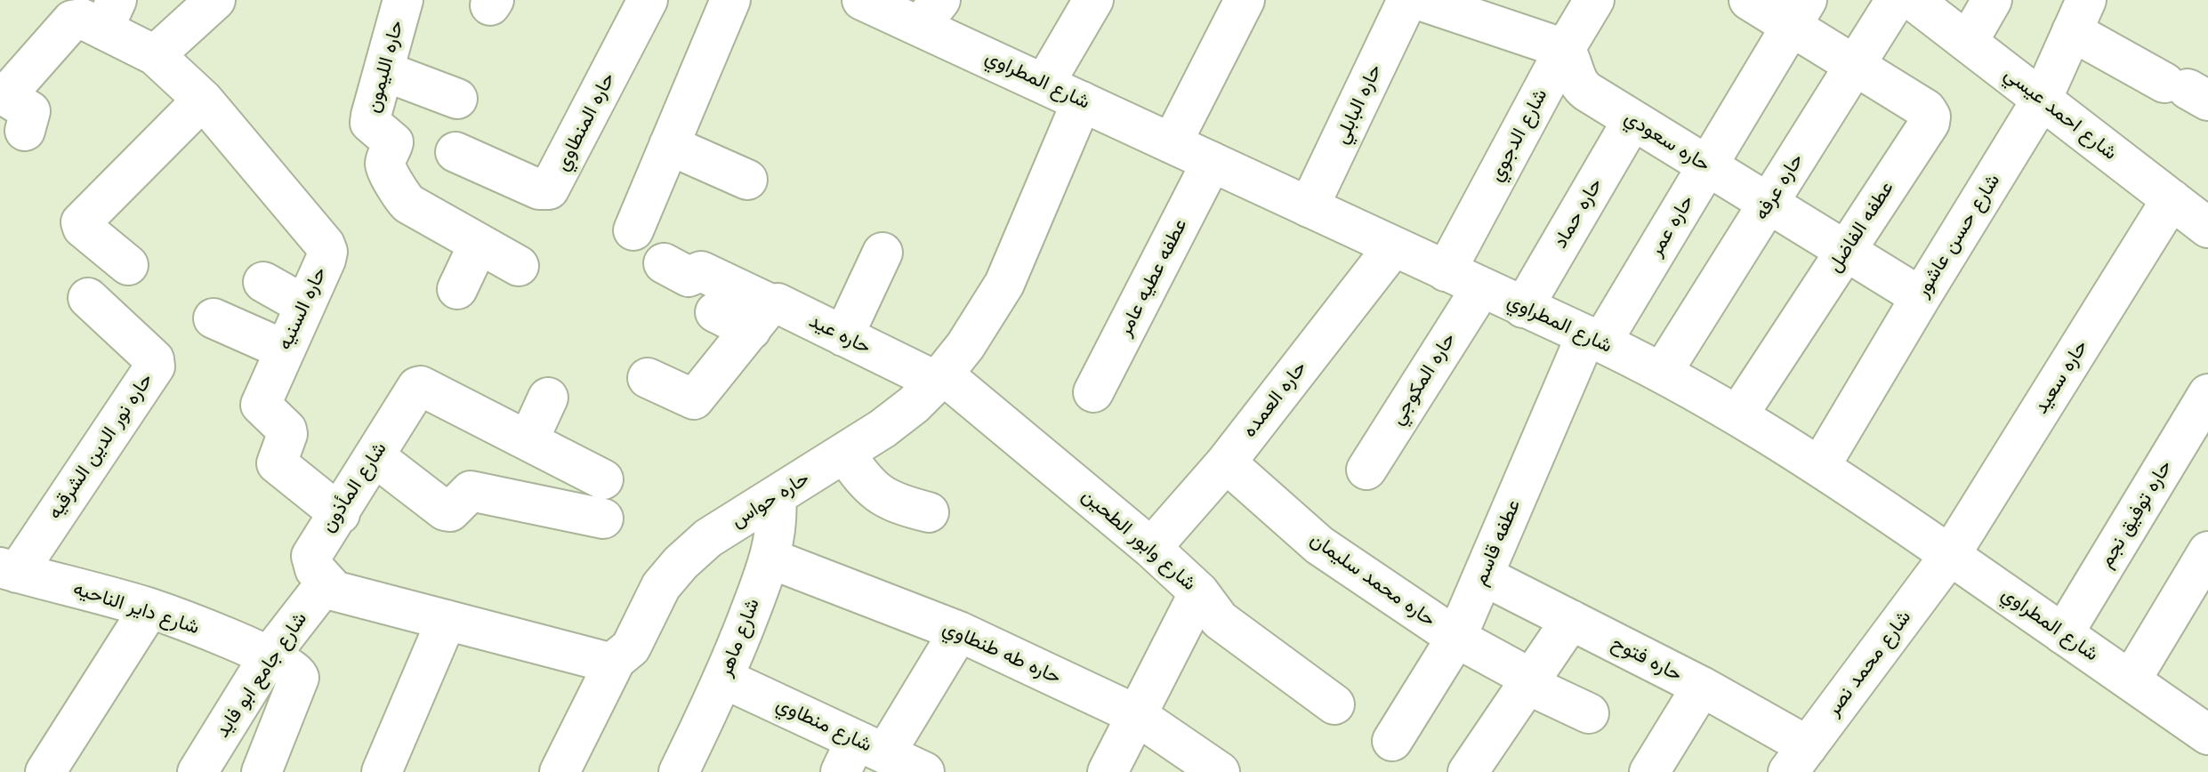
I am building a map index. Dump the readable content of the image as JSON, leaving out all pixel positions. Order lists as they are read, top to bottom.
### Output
{
  "streets": {
    "street": [
      "حاره الليمون",
      "شارع المطراوي",
      "حاره البابلي",
      "شارع احمد عيسي",
      "حاره المنطاوي",
      "شارع الدجوي",
      "حاره سعودي",
      "حاره عرفه",
      "حاره حماد",
      "حاره عمر",
      "عطفه الفاضل",
      "شارع حسن عاشور",
      "عطفه عطيه عامر",
      "حاره السنيه",
      "حاره عيد",
      "حاره سعيد",
      "حاره المكوجي",
      "حاره العمده",
      "حاره نور الدين الشرقيه",
      "شارع المأذون",
      "حاره حواس",
      "حاره توفيق نجم",
      "شارع وابور الطحين",
      "عطفه قاسم",
      "حاره محمد سليمان",
      "شارع داير الناحيه",
      "شارع ماهر",
      "حاره طه طنطاوي",
      "حاره فتوح",
      "شارع محمد نصر",
      "شارع جامع ابو فايد",
      "شارع منطاوي"
    ]
  },
  "crossings": [
    ["شارع المطراوي", "حاره البابلي"],
    ["شارع المطراوي", "شارع الدجوي"],
    ["شارع المطراوي", "حاره عرفه"],
    ["شارع المطراوي", "حاره حماد"],
    ["شارع المطراوي", "حاره عمر"],
    ["شارع المطراوي", "عطفه الفاضل"],
    ["شارع المطراوي", "شارع حسن عاشور"],
    ["شارع المطراوي", "عطفه عطيه عامر"],
    ["شارع المطراوي", "حاره سعيد"],
    ["شارع المطراوي", "حاره المكوجي"],
    ["شارع المطراوي", "حاره العمده"],
    ["شارع المطراوي", "حاره حواس"],
    ["شارع المطراوي", "حاره توفيق نجم"],
    ["شارع المطراوي", "عطفه قاسم"],
    ["شارع المطراوي", "شارع محمد نصر"],
    ["شارع احمد عيسي", "شارع حسن عاشور"],
    ["شارع احمد عيسي", "حاره سعيد"],
    ["شارع الدجوي", "حاره سعودي"],
    ["حاره سعودي", "حاره عرفه"],
    ["حاره سعودي", "حاره حماد"],
    ["حاره سعودي", "حاره عمر"],
    ["حاره سعودي", "عطفه الفاضل"],
    ["حاره سعودي", "شارع حسن عاشور"],
    ["حاره عرفه", "عطفه الفاضل"],
    ["حاره عمر", "عطفه قاسم"],
    ["حاره السنيه", "شارع المأذون"],
    ["حاره عيد", "حاره حواس"],
    ["حاره عيد", "شارع وابور الطحين"],
    ["حاره سعيد", "شارع محمد نصر"],
    ["حاره العمده", "شارع وابور الطحين"],
    ["حاره العمده", "حاره محمد سليمان"],
    ["حاره نور الدين الشرقيه", "شارع داير الناحيه"],
    ["شارع المأذون", "شارع جامع ابو فايد"],
    ["حاره حواس", "شارع وابور الطحين"],
    ["حاره حواس", "شارع ماهر"],
    ["عطفه قاسم", "حاره محمد سليمان"],
    ["عطفه قاسم", "حاره فتوح"],
    ["شارع داير الناحيه", "شارع جامع ابو فايد"],
    ["شارع ماهر", "حاره طه طنطاوي"],
    ["شارع ماهر", "شارع منطاوي"],
    ["حاره فتوح", "شارع محمد نصر"]
  ]
}
